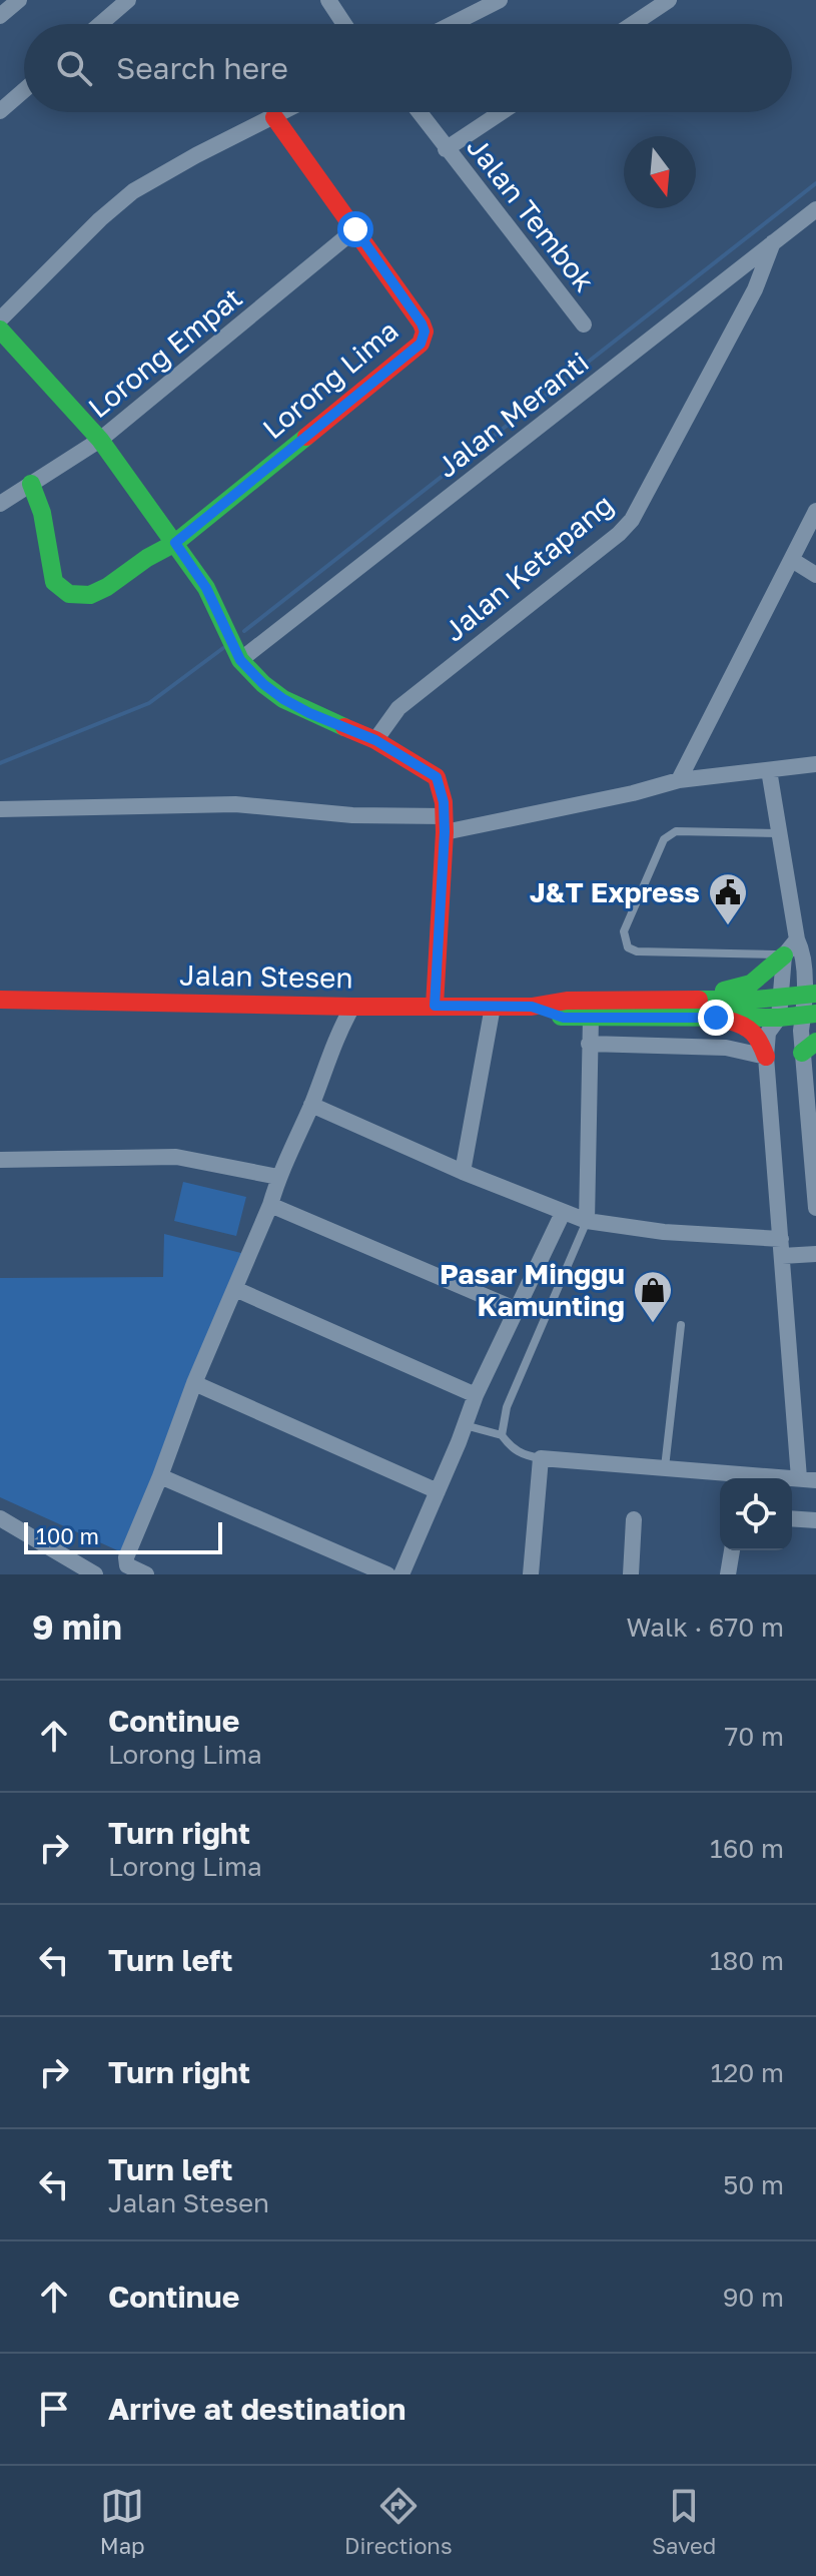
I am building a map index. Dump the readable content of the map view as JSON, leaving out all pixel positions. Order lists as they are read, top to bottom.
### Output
{
  "streets": {
    "street": [
      "Jalan Tembok",
      "Lorong Empat",
      "Lorong Lima",
      "Jalan Meranti",
      "Jalan Ketapang",
      "Jalan Stesen"
    ]
  },
  "crossings": [
    ["Lorong Empat", "Lorong Lima"],
    ["Jalan Meranti", "Jalan Ketapang"]
  ],
  "places": {
    "public building": ["J&T Express"],
    "shop": ["Pasar Minggu Kamunting"]
  },
  "scale_bar": "100 m",
  "north": "bottom",
  "page": {
    "search": "Search here",
    "scale": "100 m",
    "heading": ["9 min", "Walk · 670 m"],
    "list": [
      ["Continue", "Lorong Lima", "70 m"],
      ["Turn right", "Lorong Lima", "160 m"],
      ["Turn left", "180 m"],
      ["Turn right", "120 m"],
      ["Turn left", "Jalan Stesen", "50 m"],
      ["Continue", "90 m"],
      "Arrive at destination"
    ],
    "nav": ["Map", "Directions", "Saved"]
  }
}
